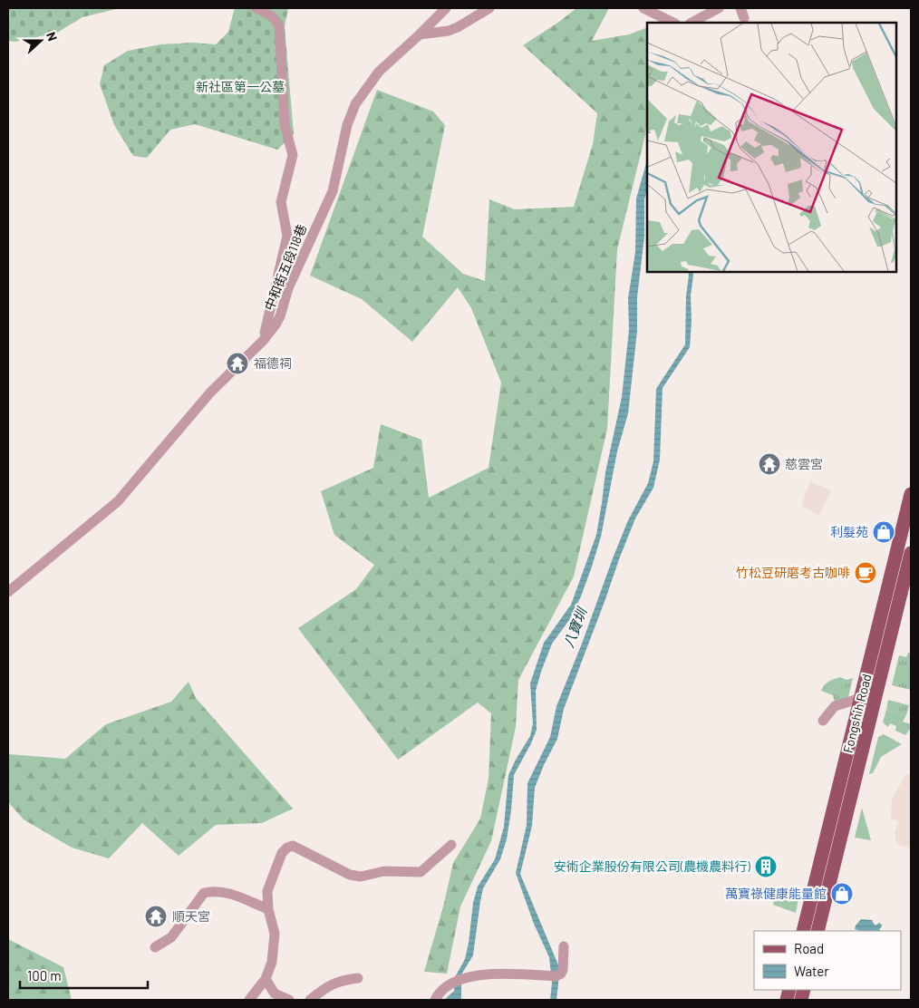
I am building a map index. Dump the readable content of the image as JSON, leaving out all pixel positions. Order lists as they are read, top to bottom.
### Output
{
  "streets": {
    "main road": ["Fongshih Road"],
    "street": ["中和街五段118巷"]
  },
  "water": ["八寶圳"],
  "parks": ["新社區第一公墓"],
  "places": {
    "temple": ["福德祠", "慈雲宮", "順天宮"],
    "shop": ["利髮苑", "萬寶祿健康能量館"],
    "cafe": ["竹松豆研磨考古咖啡"],
    "building": ["安術企業股份有限公司(農機農料行)"]
  },
  "legend": ["Road", "Water"],
  "scale_bar": "100 m",
  "north": "right"
}
